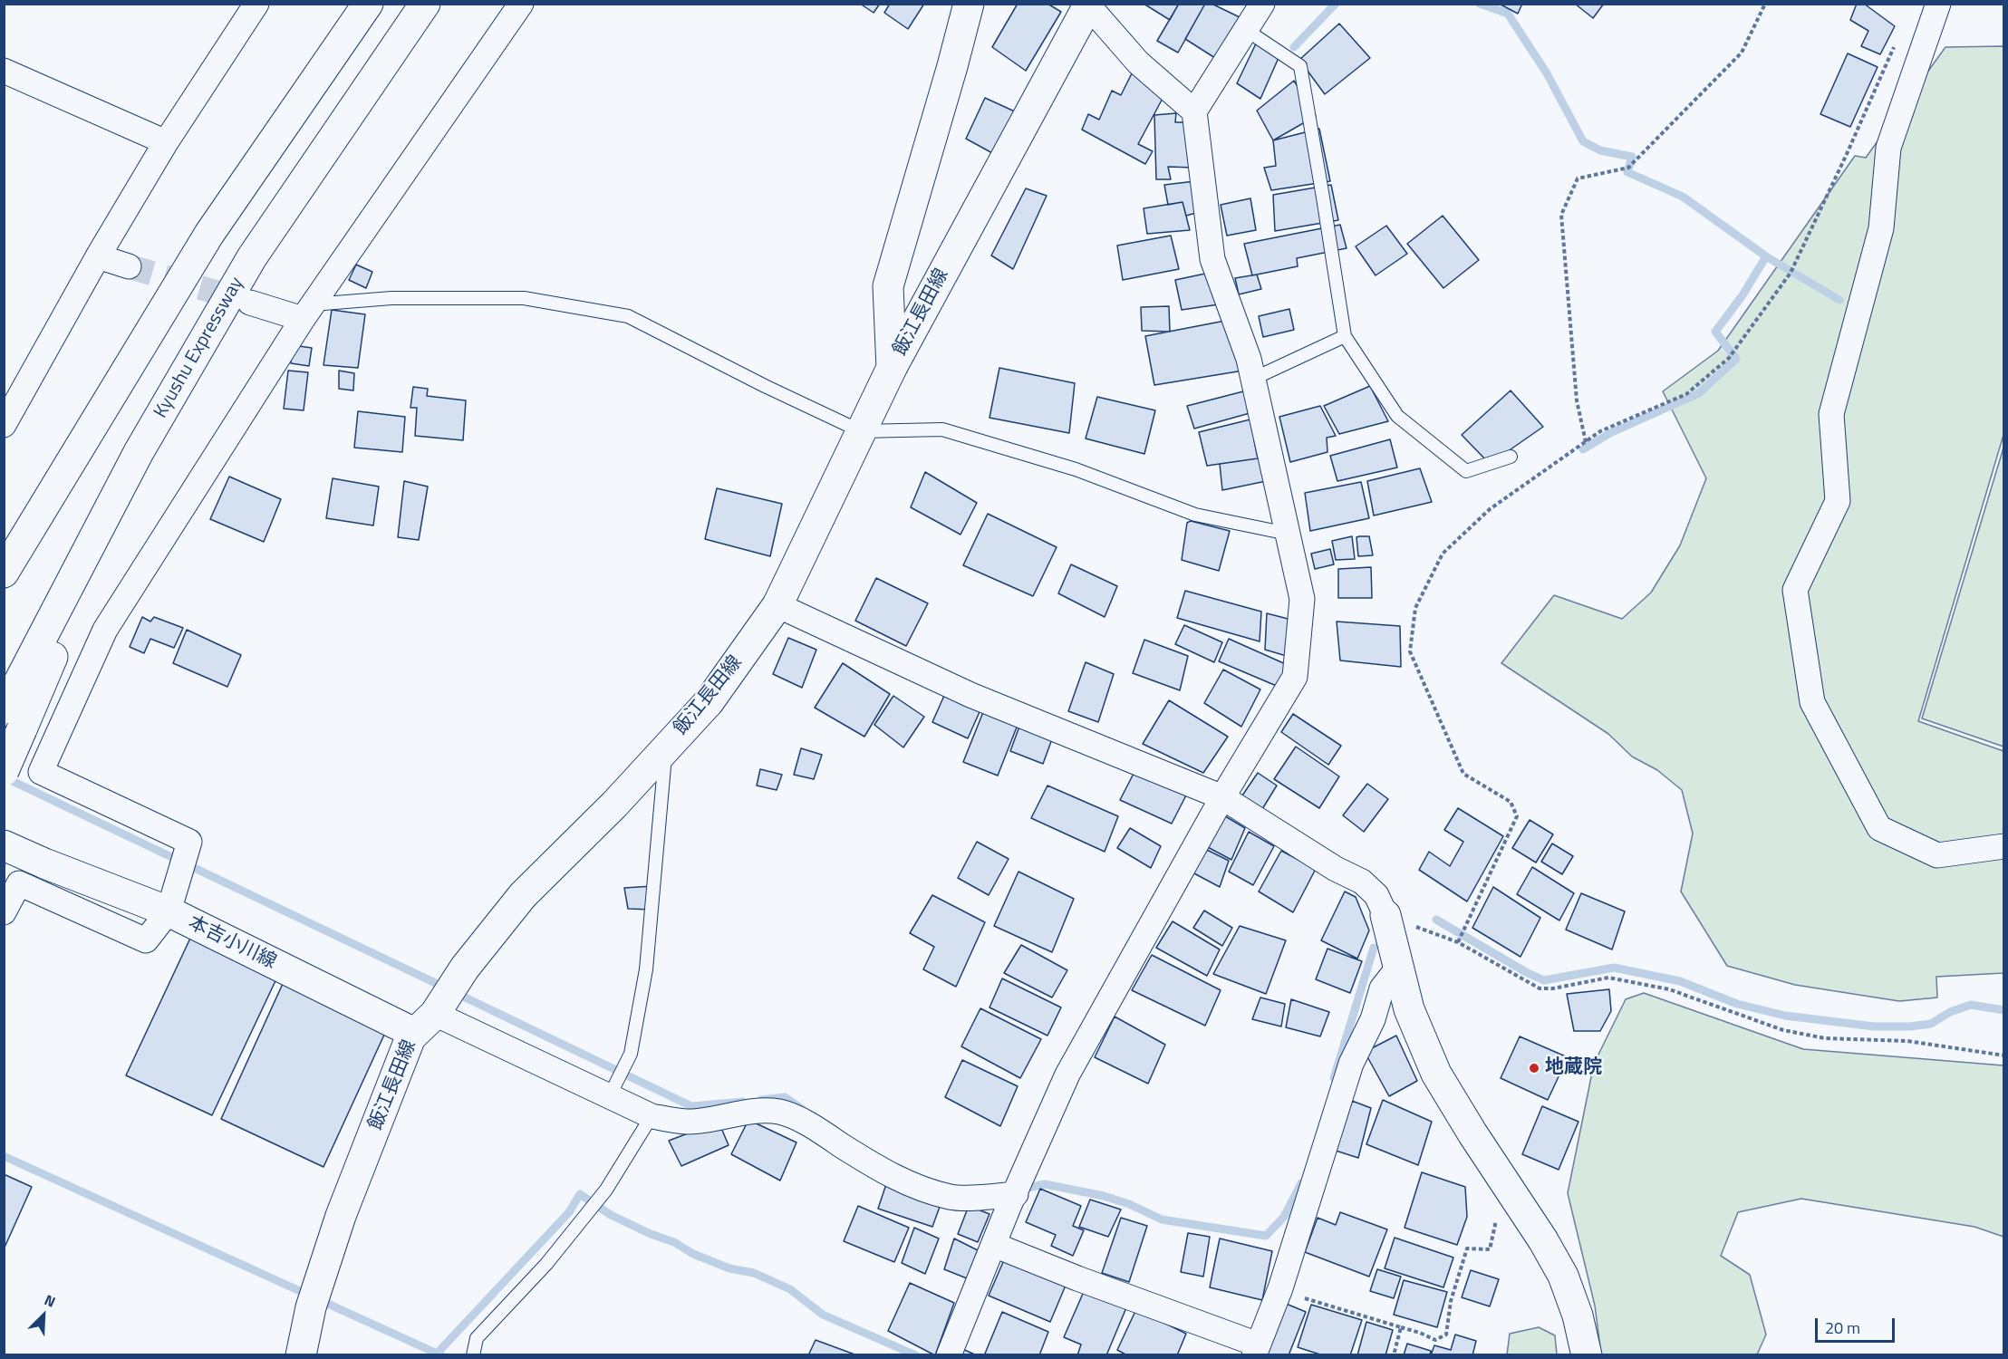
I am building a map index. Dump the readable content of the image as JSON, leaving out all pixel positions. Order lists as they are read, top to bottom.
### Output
{
  "streets": {
    "main road": ["飯江長田線", "Kyushu Expressway", "本吉小川線"]
  },
  "crossings": [
    ["飯江長田線", "本吉小川線"]
  ],
  "places": ["地蔵院"],
  "scale_bar": "20 m",
  "north": "top right"
}
